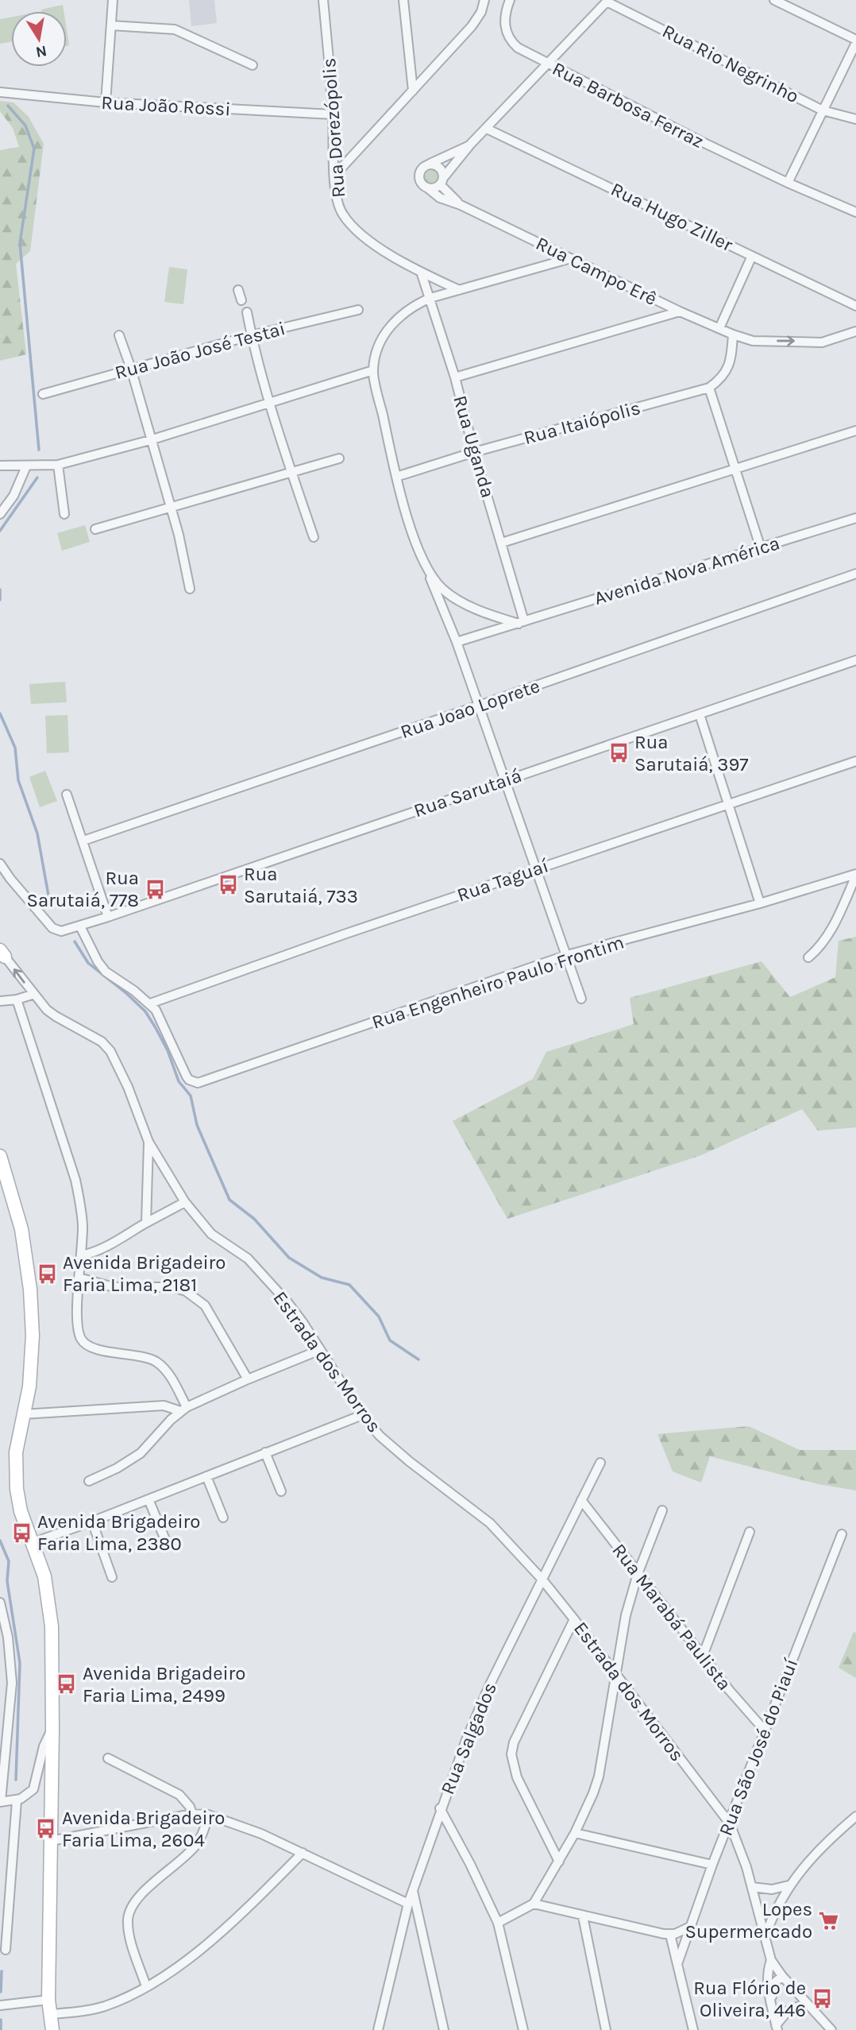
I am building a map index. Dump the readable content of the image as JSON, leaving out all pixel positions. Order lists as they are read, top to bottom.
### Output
{
  "streets": {
    "street": [
      "Rua Rio Negrinho",
      "Rua Barbosa Ferraz",
      "Rua João Rossi",
      "Rua Dorezópolis",
      "Rua Hugo Ziller",
      "Rua Campo Erê",
      "Rua João José Testai",
      "Rua Itaiópolis",
      "Rua Uganda",
      "Avenida Nova América",
      "Rua Joao Loprete",
      "Rua Sarutaiá",
      "Rua Taguaí",
      "Rua Engenheiro Paulo Frontim",
      "Estrada dos Morros",
      "Rua Marabá Paulista",
      "Rua Salgados",
      "Rua São José do Piauí"
    ]
  },
  "crossings": [
    ["Rua João Rossi", "Rua Dorezópolis"],
    ["Rua Dorezópolis", "Rua Uganda"],
    ["Rua Itaiópolis", "Rua Uganda"],
    ["Rua Uganda", "Avenida Nova América"],
    ["Rua Taguaí", "Rua Engenheiro Paulo Frontim"],
    ["Estrada dos Morros", "Rua Salgados"],
    ["Estrada dos Morros", "Rua São José do Piauí"],
    ["Rua Marabá Paulista", "Rua Salgados"],
    ["Rua Marabá Paulista", "Rua São José do Piauí"]
  ],
  "places": {
    "bus stop": [
      "Rua Sarutaiá, 397",
      "Rua Sarutaiá, 733",
      "Rua Sarutaiá, 778",
      "Avenida Brigadeiro Faria Lima, 2181",
      "Avenida Brigadeiro Faria Lima, 2380",
      "Avenida Brigadeiro Faria Lima, 2499",
      "Avenida Brigadeiro Faria Lima, 2604",
      "Rua Flório de Oliveira, 446"
    ],
    "supermarket": ["Lopes Supermercado"]
  },
  "north": "bottom"
}
